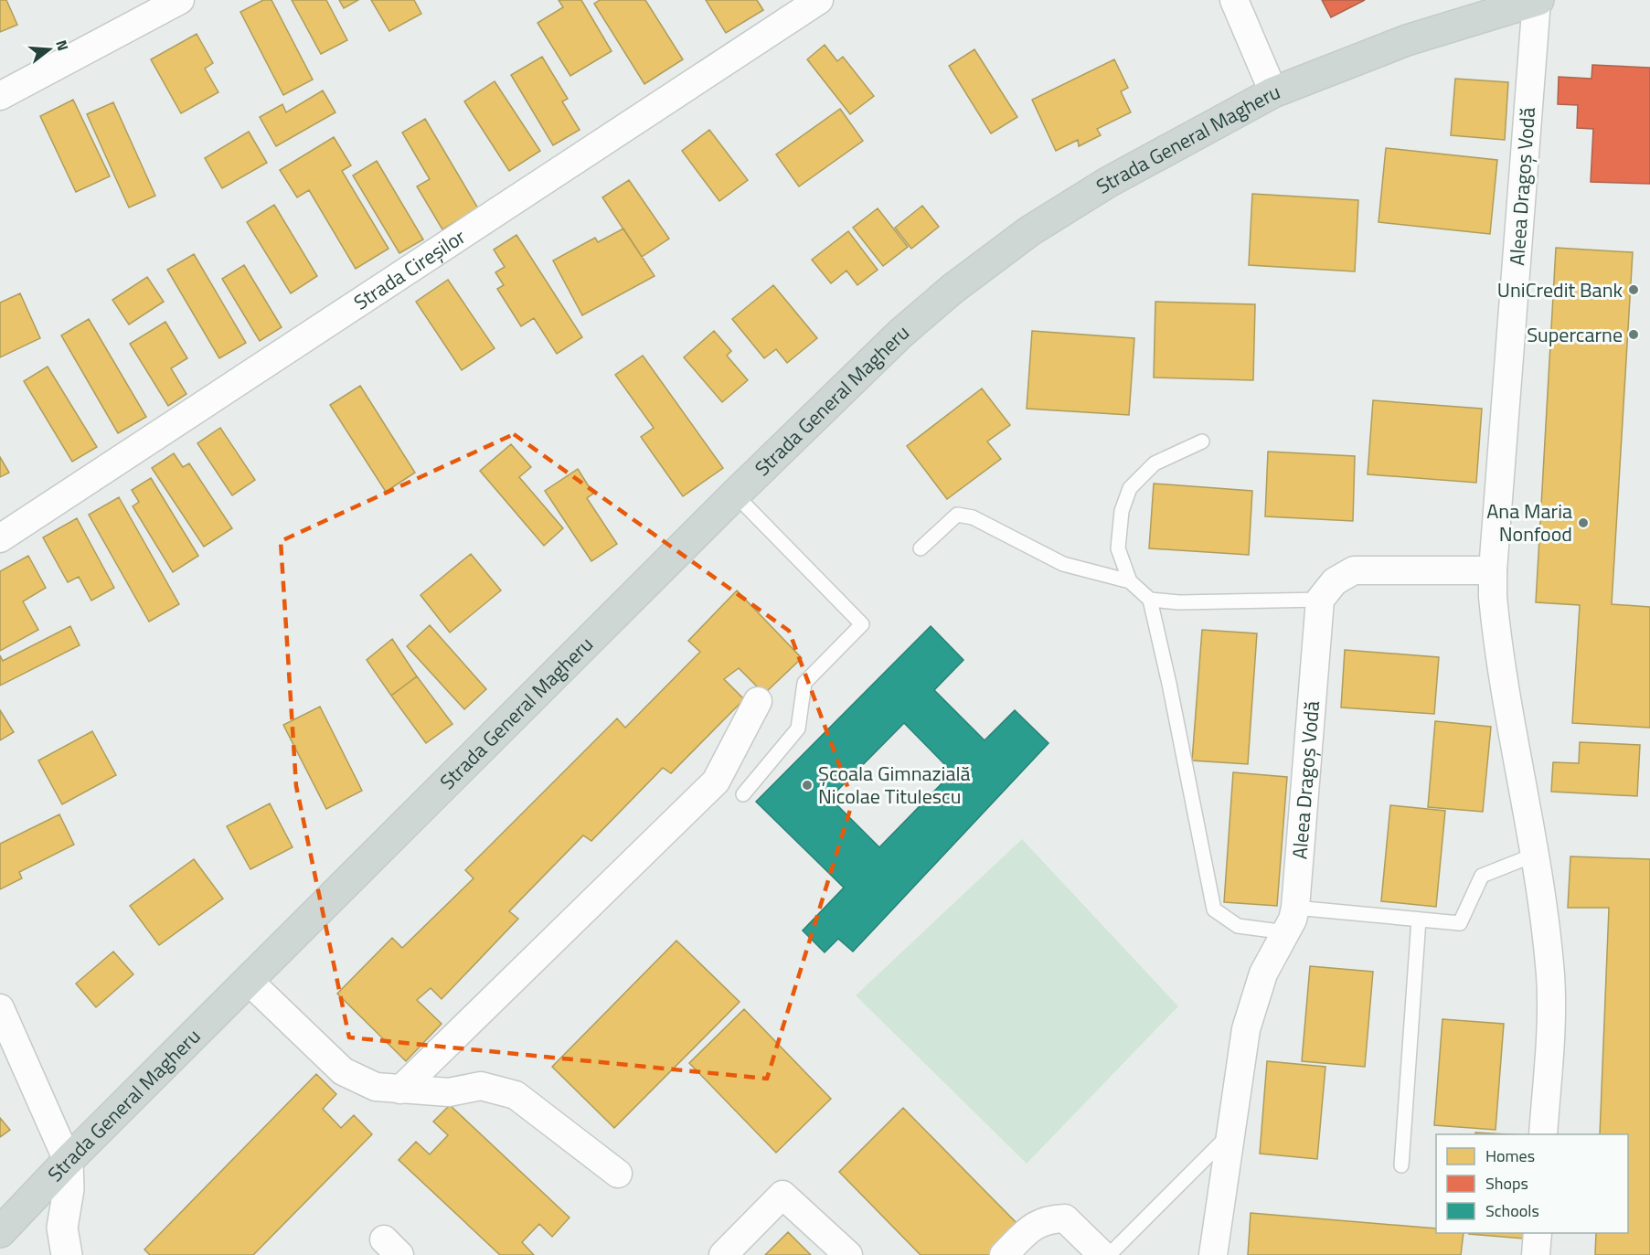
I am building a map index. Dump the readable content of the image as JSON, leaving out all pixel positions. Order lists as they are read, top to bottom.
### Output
{
  "streets": {
    "main road": ["Strada General Magheru"],
    "street": ["Aleea Dragoș Vodă", "Strada Cireșilor"]
  },
  "crossings": [
    ["Strada General Magheru", "Aleea Dragoș Vodă"]
  ],
  "places": [
    "UniCredit Bank",
    "Supercarne",
    "Ana Maria Nonfood",
    "Școala Gimnazială Nicolae Titulescu"
  ],
  "legend": ["Homes", "Shops", "Schools"],
  "north": "right"
}
